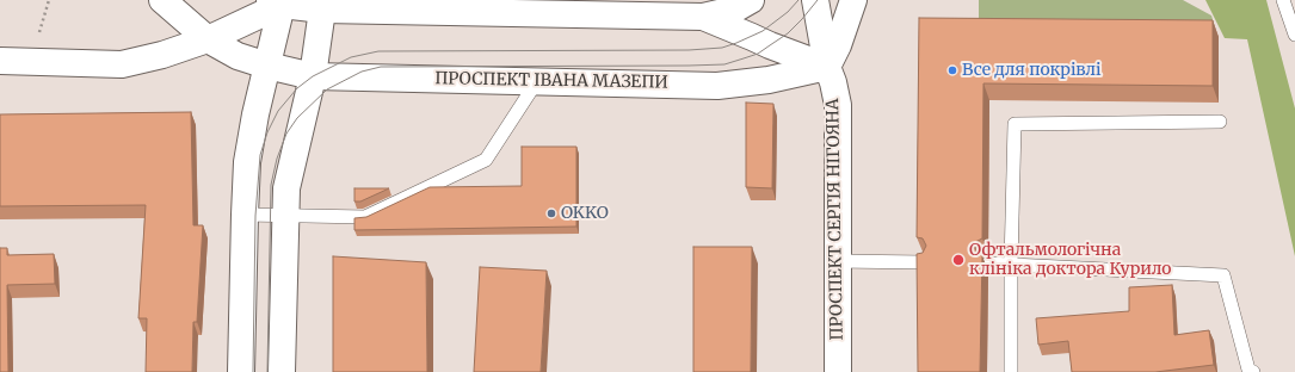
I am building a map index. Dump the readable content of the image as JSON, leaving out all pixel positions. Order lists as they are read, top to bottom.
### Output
{
  "streets": {
    "main road": ["ПРОСПЕКТ ІВАНА МАЗЕПИ", "ПРОСПЕКТ СЕРГІЯ НІГОЯНА"]
  },
  "crossings": [
    ["ПРОСПЕКТ ІВАНА МАЗЕПИ", "ПРОСПЕКТ СЕРГІЯ НІГОЯНА"]
  ],
  "places": ["Все для покрівлі", "OKKO", "Офтальмологічна клініка доктора Курило"]
}
